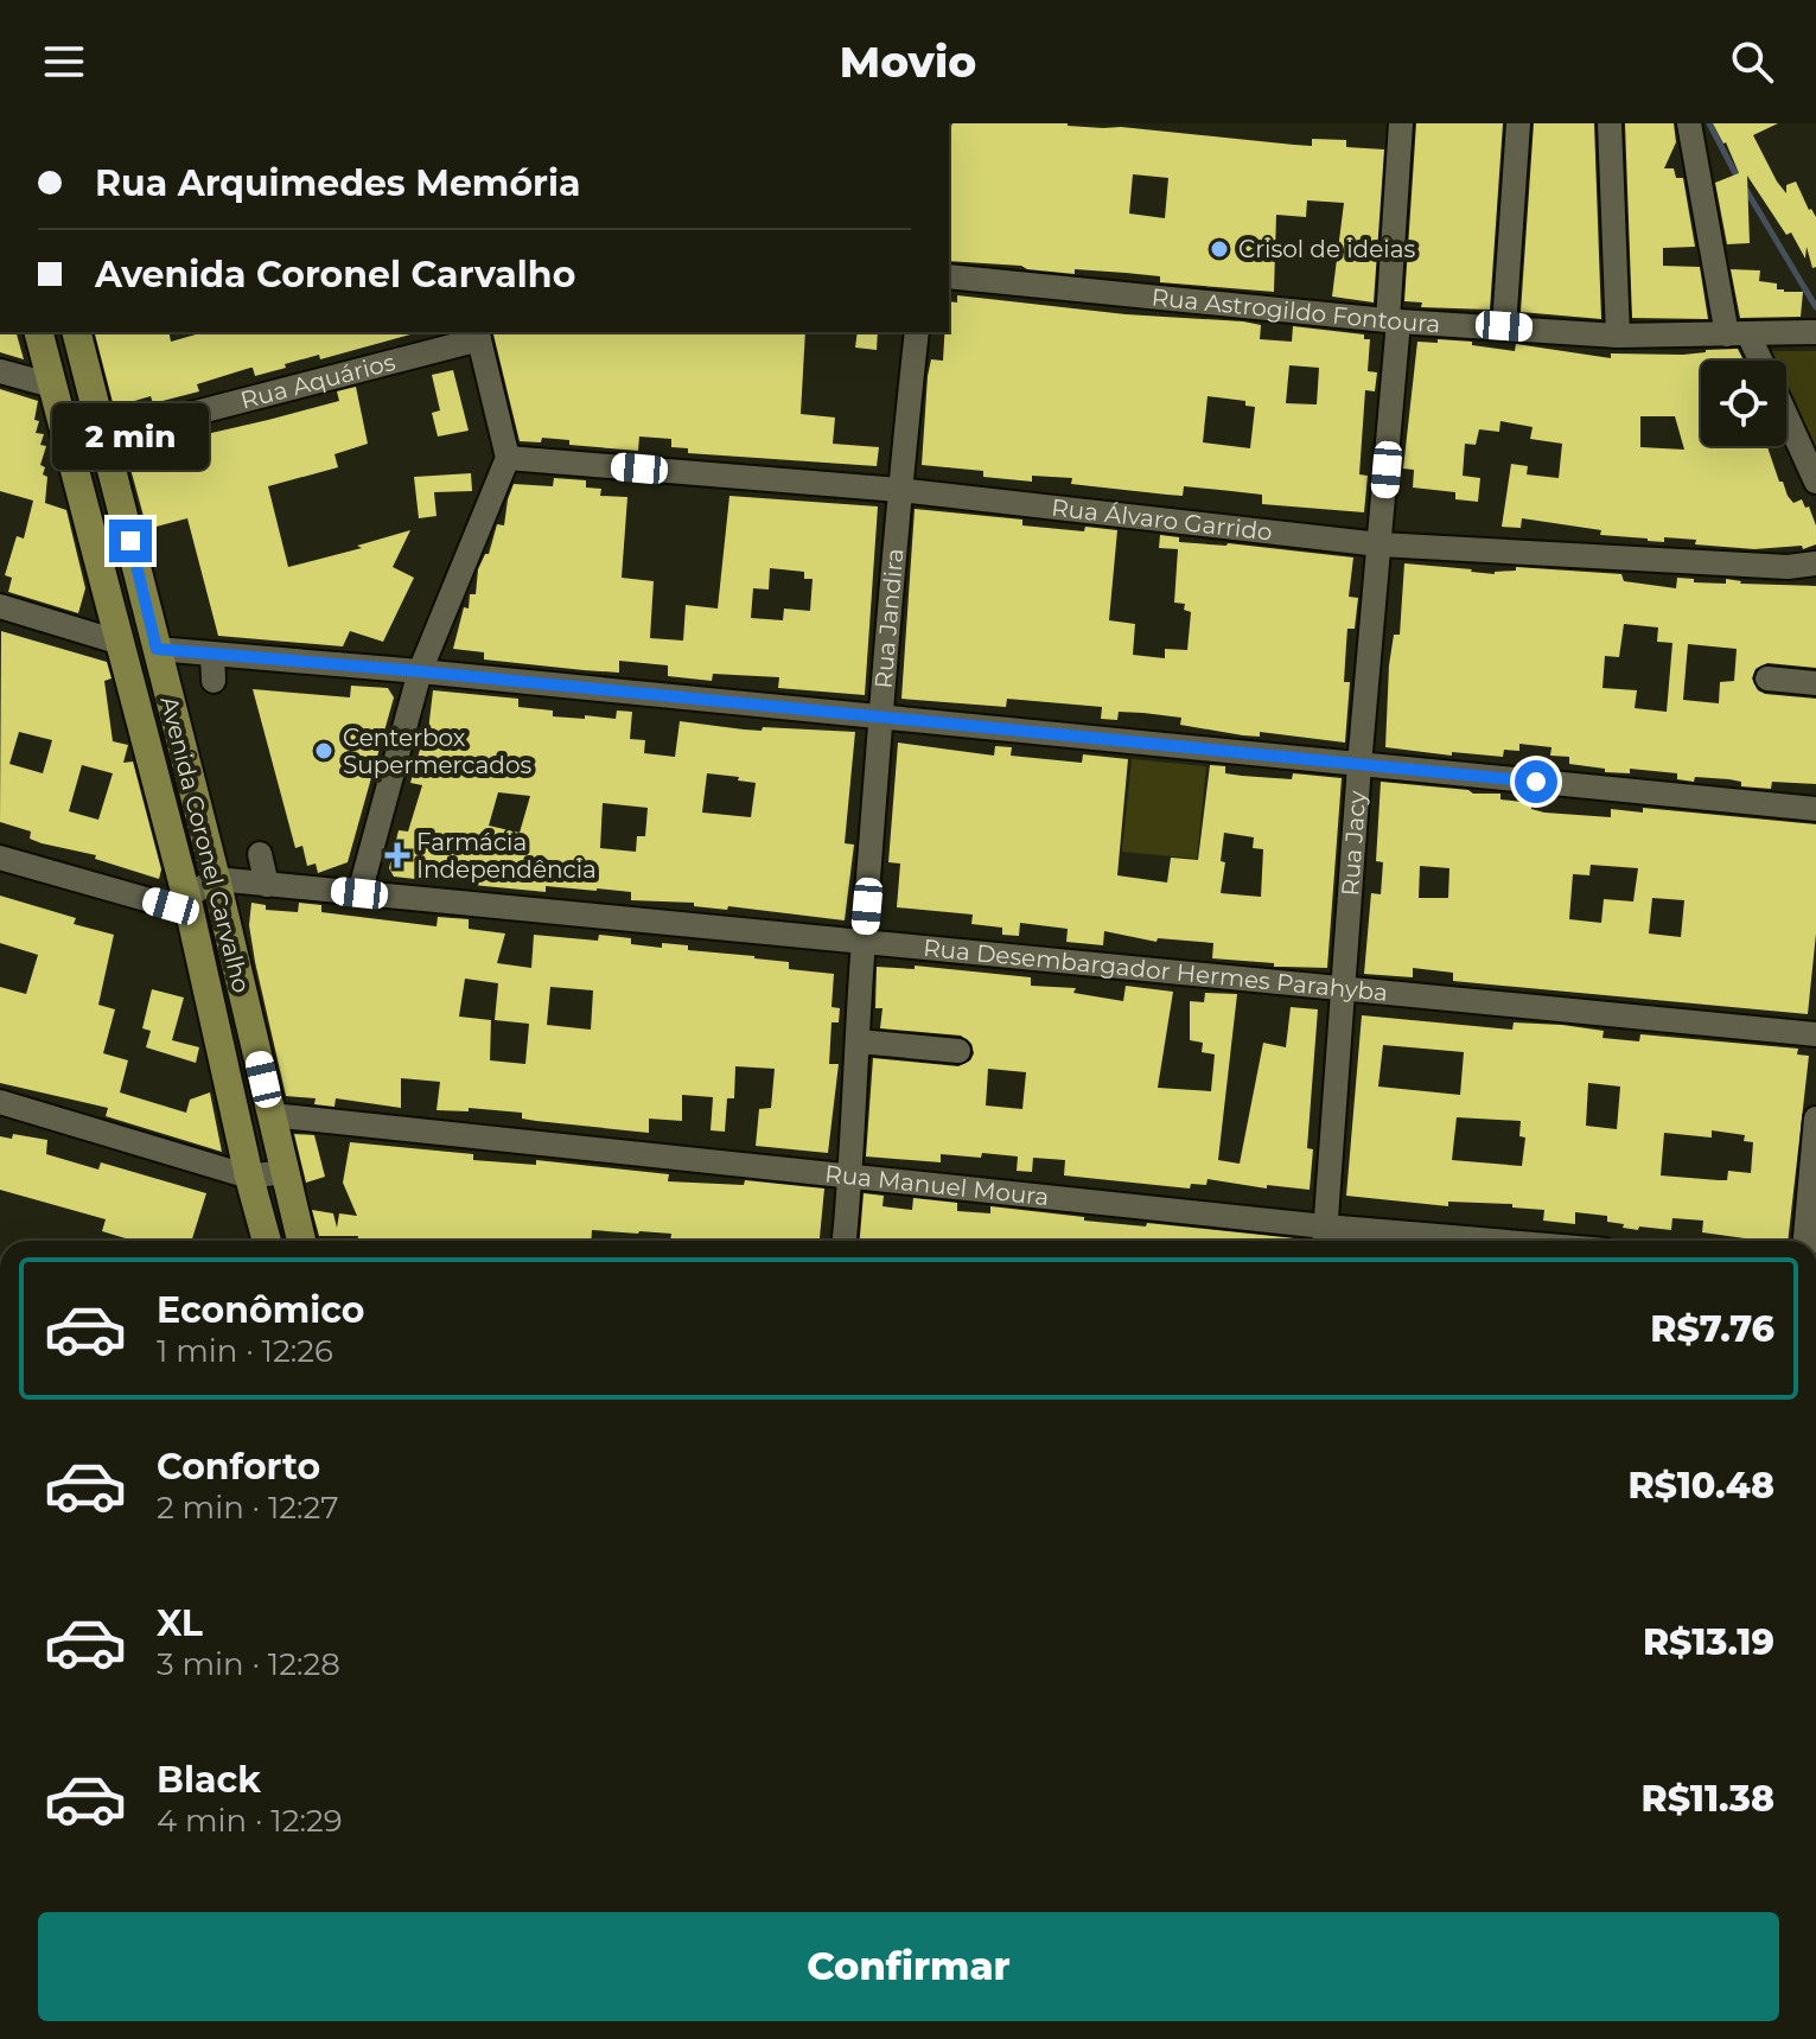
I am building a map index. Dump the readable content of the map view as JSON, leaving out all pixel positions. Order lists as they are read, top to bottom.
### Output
{
  "streets": {
    "main road": ["Avenida Coronel Carvalho"],
    "street": [
      "Rua Astrogildo Fontoura",
      "Rua Aquários",
      "Rua Álvaro Garrido",
      "Rua Jandira",
      "Rua Jacy",
      "Rua Desembargador Hermes Parahyba",
      "Rua Manuel Moura"
    ]
  },
  "crossings": [
    ["Rua Astrogildo Fontoura", "Rua Jacy"],
    ["Rua Aquários", "Avenida Coronel Carvalho"],
    ["Rua Álvaro Garrido", "Rua Jandira"],
    ["Rua Álvaro Garrido", "Rua Jacy"],
    ["Rua Jandira", "Rua Desembargador Hermes Parahyba"],
    ["Rua Jandira", "Rua Manuel Moura"],
    ["Rua Jacy", "Rua Desembargador Hermes Parahyba"],
    ["Rua Jacy", "Rua Manuel Moura"],
    ["Avenida Coronel Carvalho", "Rua Desembargador Hermes Parahyba"],
    ["Avenida Coronel Carvalho", "Rua Manuel Moura"]
  ],
  "places": {
    "other": ["Crisol de ideias", "Centerbox Supermercados"],
    "health": ["Farmácia Independência"]
  },
  "page": {
    "header": "Movio",
    "banner": ["Rua Arquimedes Memória", "Avenida Coronel Carvalho"],
    "bubble": "2 min",
    "list": [
      {
        "name": "Econômico",
        "note": "1 min · 12:26",
        "value": "R$7.76"
      },
      {
        "name": "Conforto",
        "note": "2 min · 12:27",
        "value": "R$10.48"
      },
      {
        "name": "XL",
        "note": "3 min · 12:28",
        "value": "R$13.19"
      },
      {
        "name": "Black",
        "note": "4 min · 12:29",
        "value": "R$11.38"
      }
    ],
    "buttons": "Confirmar"
  }
}
